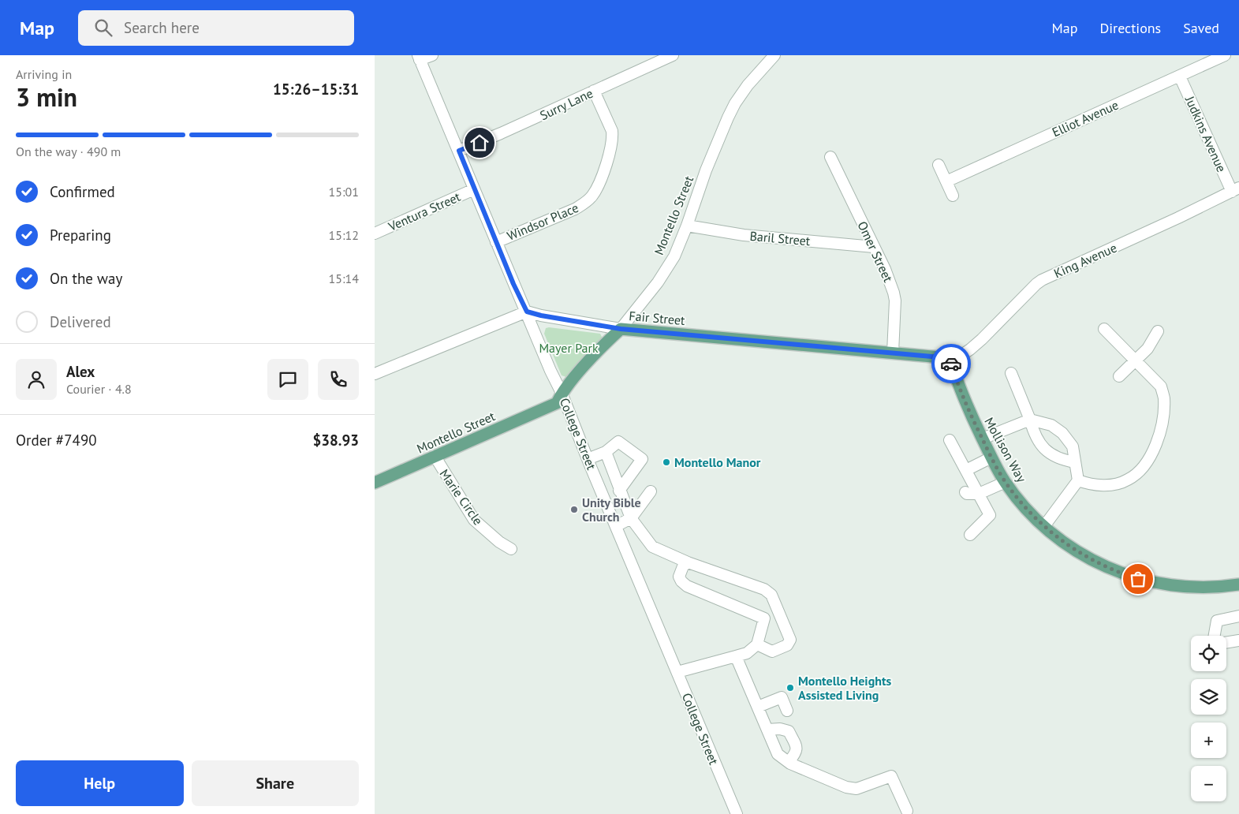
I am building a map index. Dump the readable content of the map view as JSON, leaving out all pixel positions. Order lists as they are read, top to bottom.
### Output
{
  "streets": {
    "main road": ["Montello Street", "Fair Street", "Mollison Way"],
    "street": [
      "Surry Lane",
      "Elliot Avenue",
      "Judkins Avenue",
      "Ventura Street",
      "Windsor Place",
      "Baril Street",
      "Omer Street",
      "King Avenue",
      "College Street",
      "Marie Circle"
    ]
  },
  "crossings": [
    ["Surry Lane", "Windsor Place"],
    ["Surry Lane", "College Street"],
    ["Elliot Avenue", "Judkins Avenue"],
    ["Judkins Avenue", "King Avenue"],
    ["Ventura Street", "College Street"],
    ["Montello Street", "Baril Street"],
    ["Montello Street", "Fair Street"],
    ["Montello Street", "College Street"],
    ["Montello Street", "Marie Circle"],
    ["Windsor Place", "College Street"],
    ["Baril Street", "Omer Street"],
    ["Omer Street", "Fair Street"],
    ["King Avenue", "Fair Street"],
    ["King Avenue", "Mollison Way"],
    ["Fair Street", "College Street"],
    ["Fair Street", "Mollison Way"]
  ],
  "parks": ["Mayer Park"],
  "places": ["Montello Manor", "Unity Bible Church", "Montello Heights Assisted Living"],
  "page": {
    "header": "Map",
    "search": "Search here",
    "nav": ["Map", "Directions", "Saved"],
    "heading": ["3 min", "Arriving in", "15:26–15:31"],
    "panel": [
      "Alex",
      "Courier · 4.8",
      "Order #7490",
      "$38.93"
    ],
    "bar": "On the way · 490 m",
    "list": [
      ["Confirmed", "15:01"],
      ["Preparing", "15:12"],
      ["On the way", "15:14"],
      "Delivered"
    ],
    "map_buttons": ["+", "−"],
    "buttons": ["Help", "Share"]
  }
}
